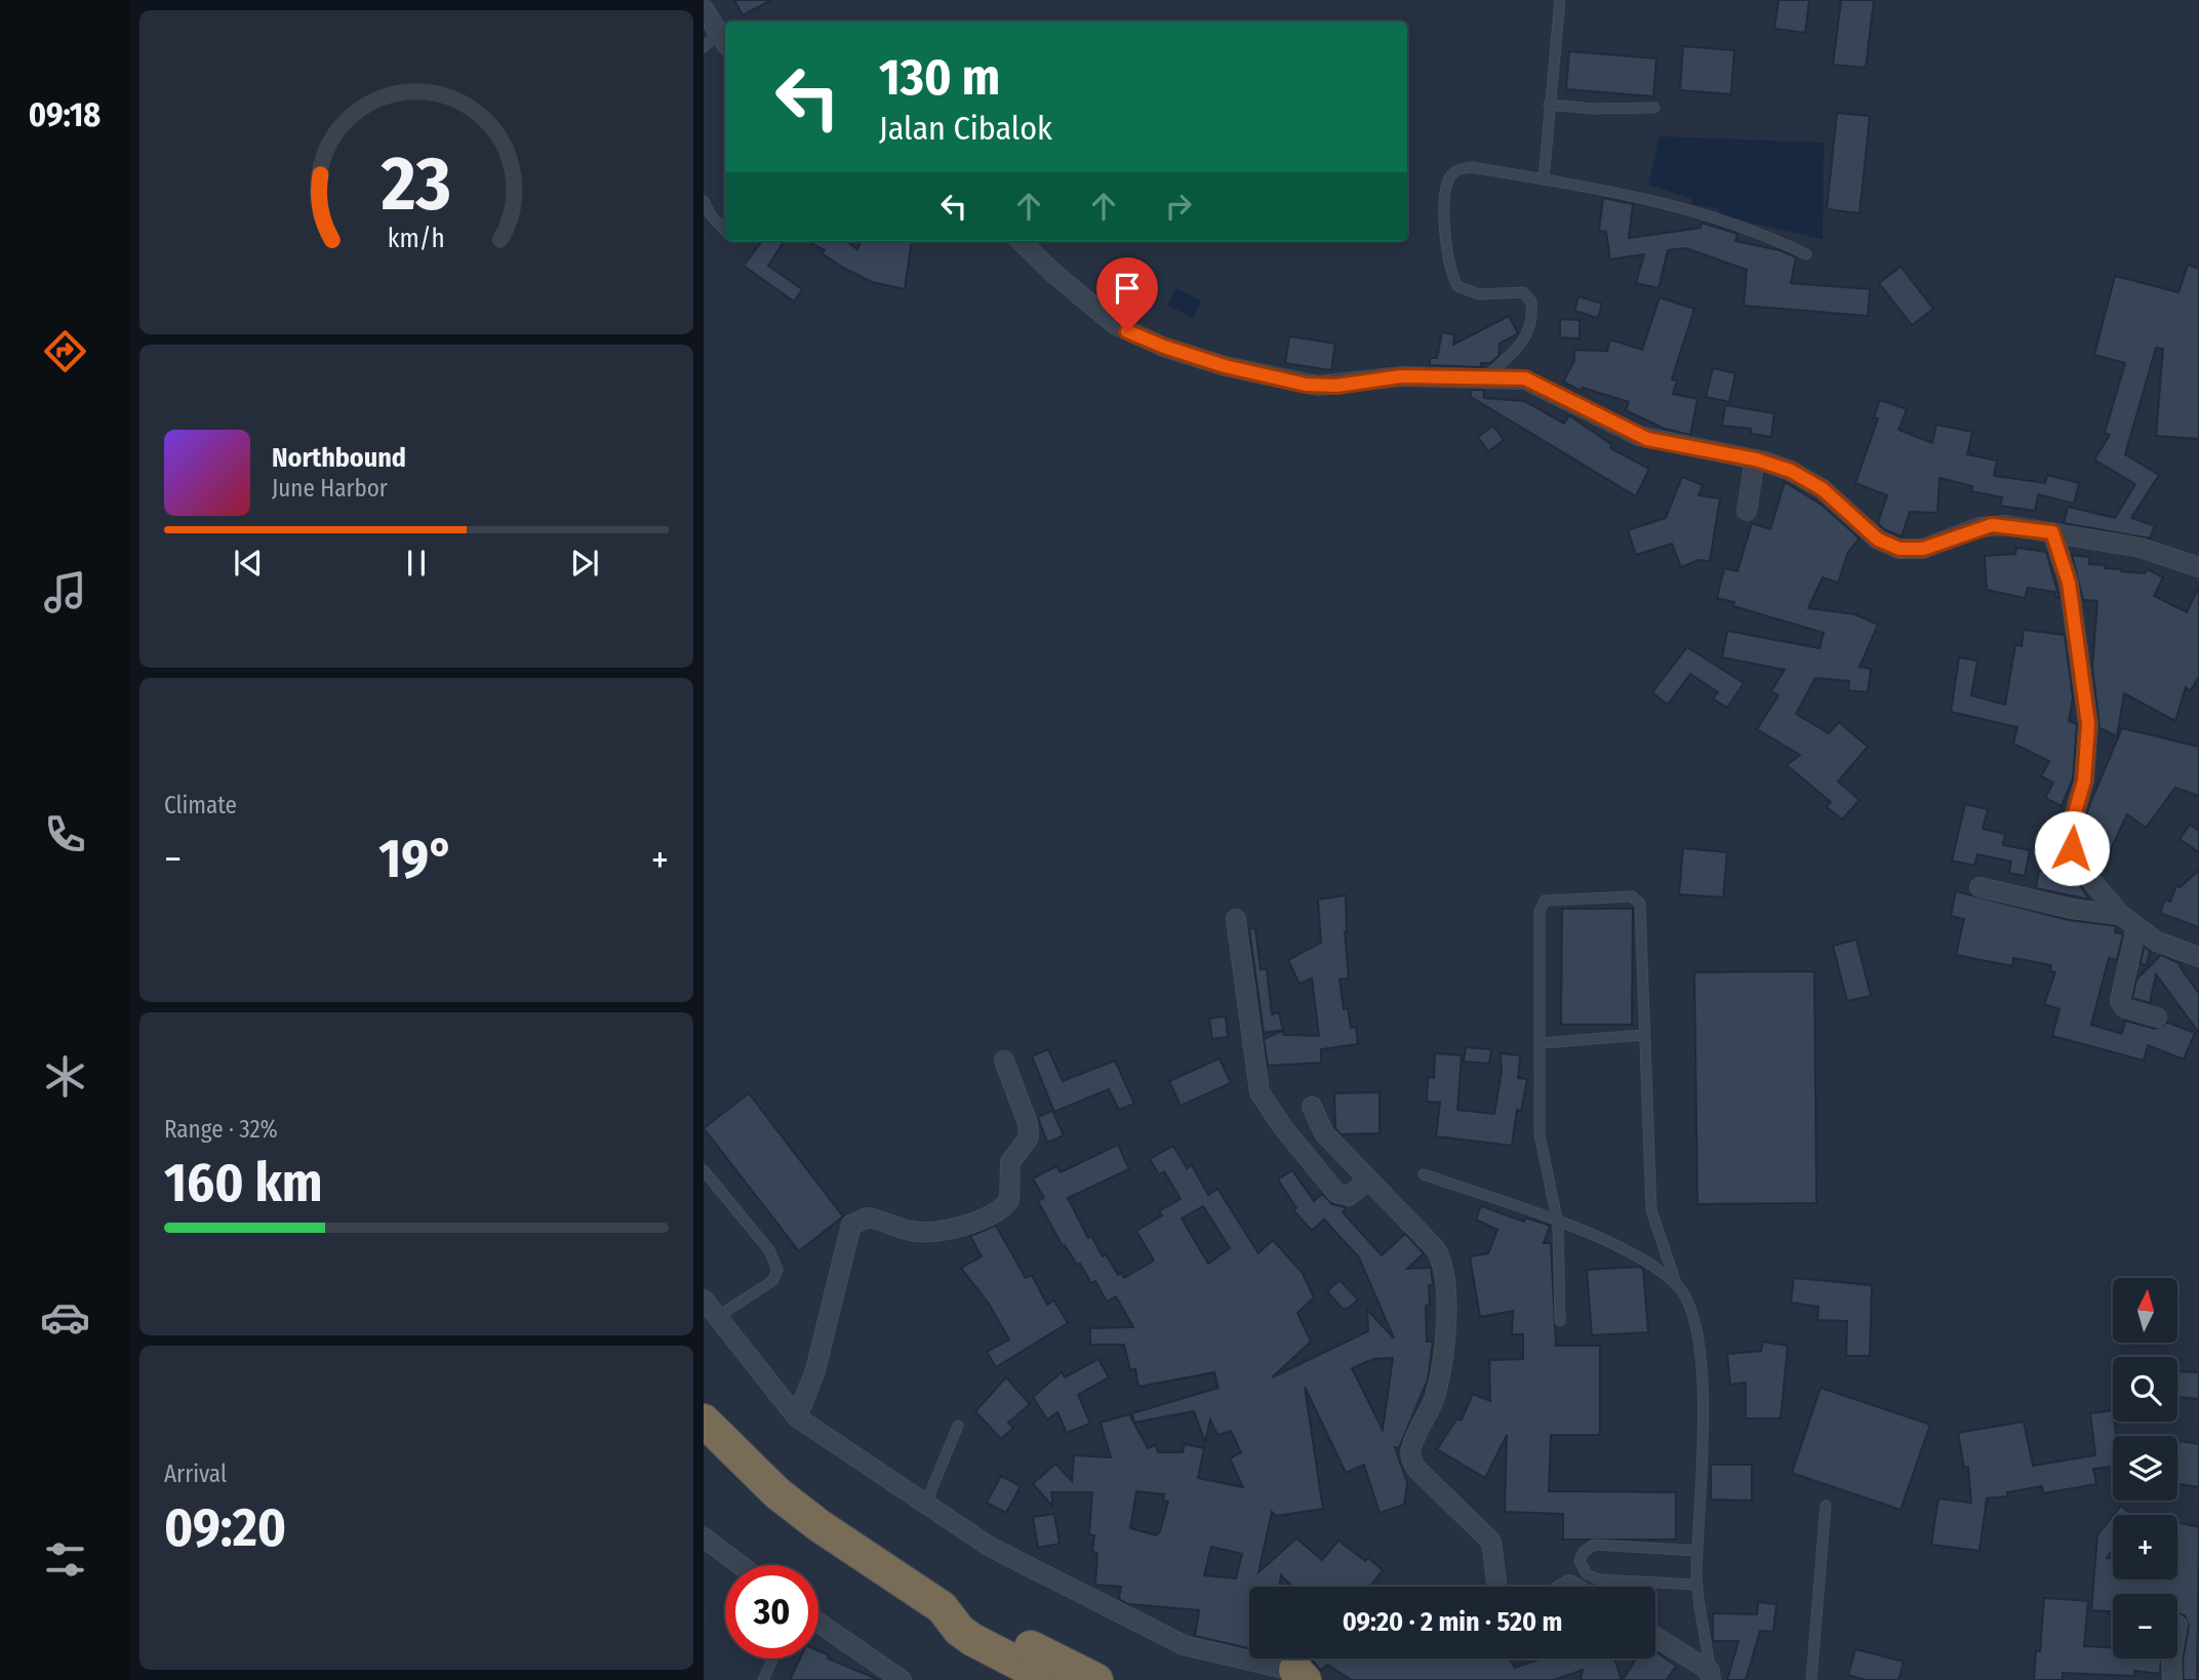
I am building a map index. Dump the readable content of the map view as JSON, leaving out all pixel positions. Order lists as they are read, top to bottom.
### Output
{
  "north": "top",
  "page": {
    "tabs": "09:18",
    "turn": ["130 m", "Jalan Cibalok"],
    "song": ["Northbound", "June Harbor"],
    "tile": [
      "Climate",
      ["Range · 32%", "160 km"],
      ["Arrival", "09:20"]
    ],
    "heat": ["−", "19°", "+"],
    "map_buttons": ["+", "−"],
    "limit": "30",
    "trip": "09:20 · 2 min · 520 m",
    "gauge": ["23", "km/h"]
  }
}
